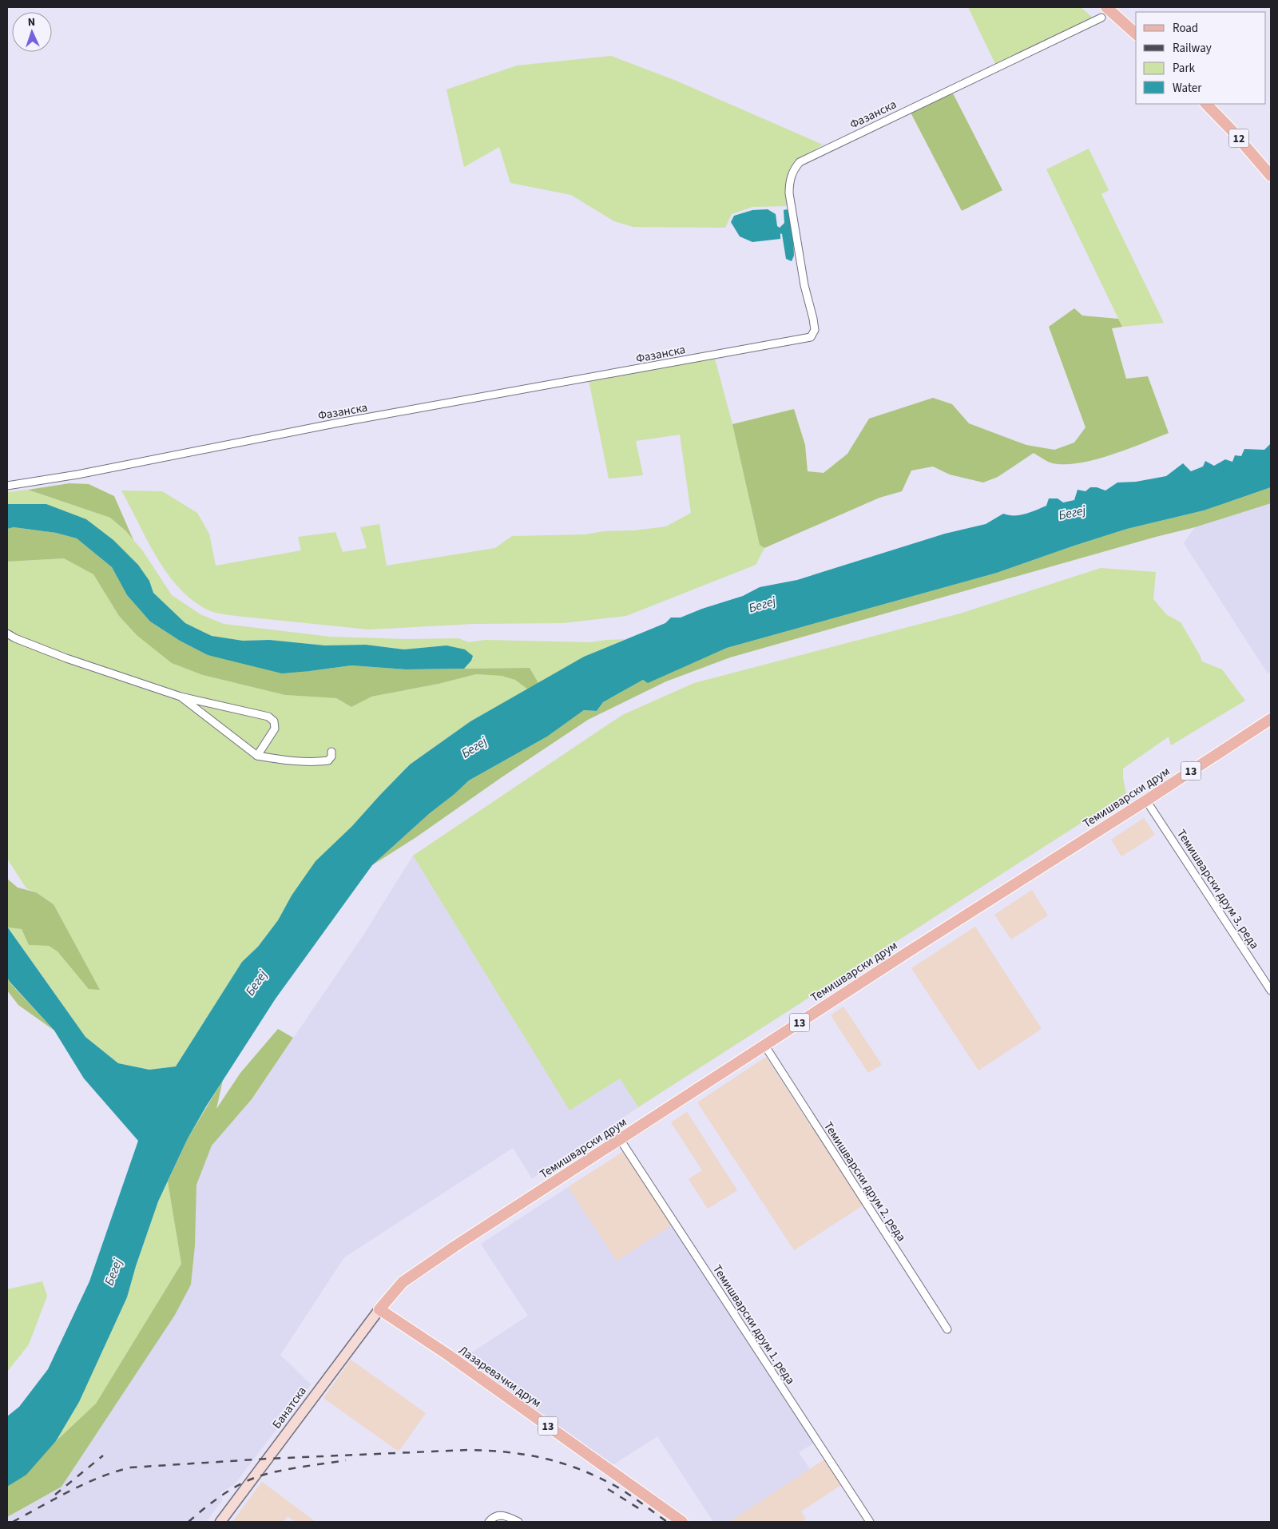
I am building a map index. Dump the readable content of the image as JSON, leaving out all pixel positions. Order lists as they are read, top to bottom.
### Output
{
  "streets": {
    "main road": [
      "12",
      "13",
      "Темишварски друм",
      "Лазаревачки друм",
      "Банатска"
    ],
    "street": [
      "Фазанска",
      "Темишварски друм 3. реда",
      "Темишварски друм 2. реда",
      "Темишварски друм 1. реда"
    ]
  },
  "crossings": [
    ["Темишварски друм", "Темишварски друм 3. реда"],
    ["Темишварски друм", "Темишварски друм 2. реда"],
    ["Темишварски друм", "Темишварски друм 1. реда"],
    ["Темишварски друм", "Лазаревачки друм"],
    ["Темишварски друм", "Банатска"],
    ["Лазаревачки друм", "Банатска"]
  ],
  "water": ["Бегеј"],
  "legend": [
    "Road",
    "Railway",
    "Park",
    "Water"
  ],
  "north": "top"
}
